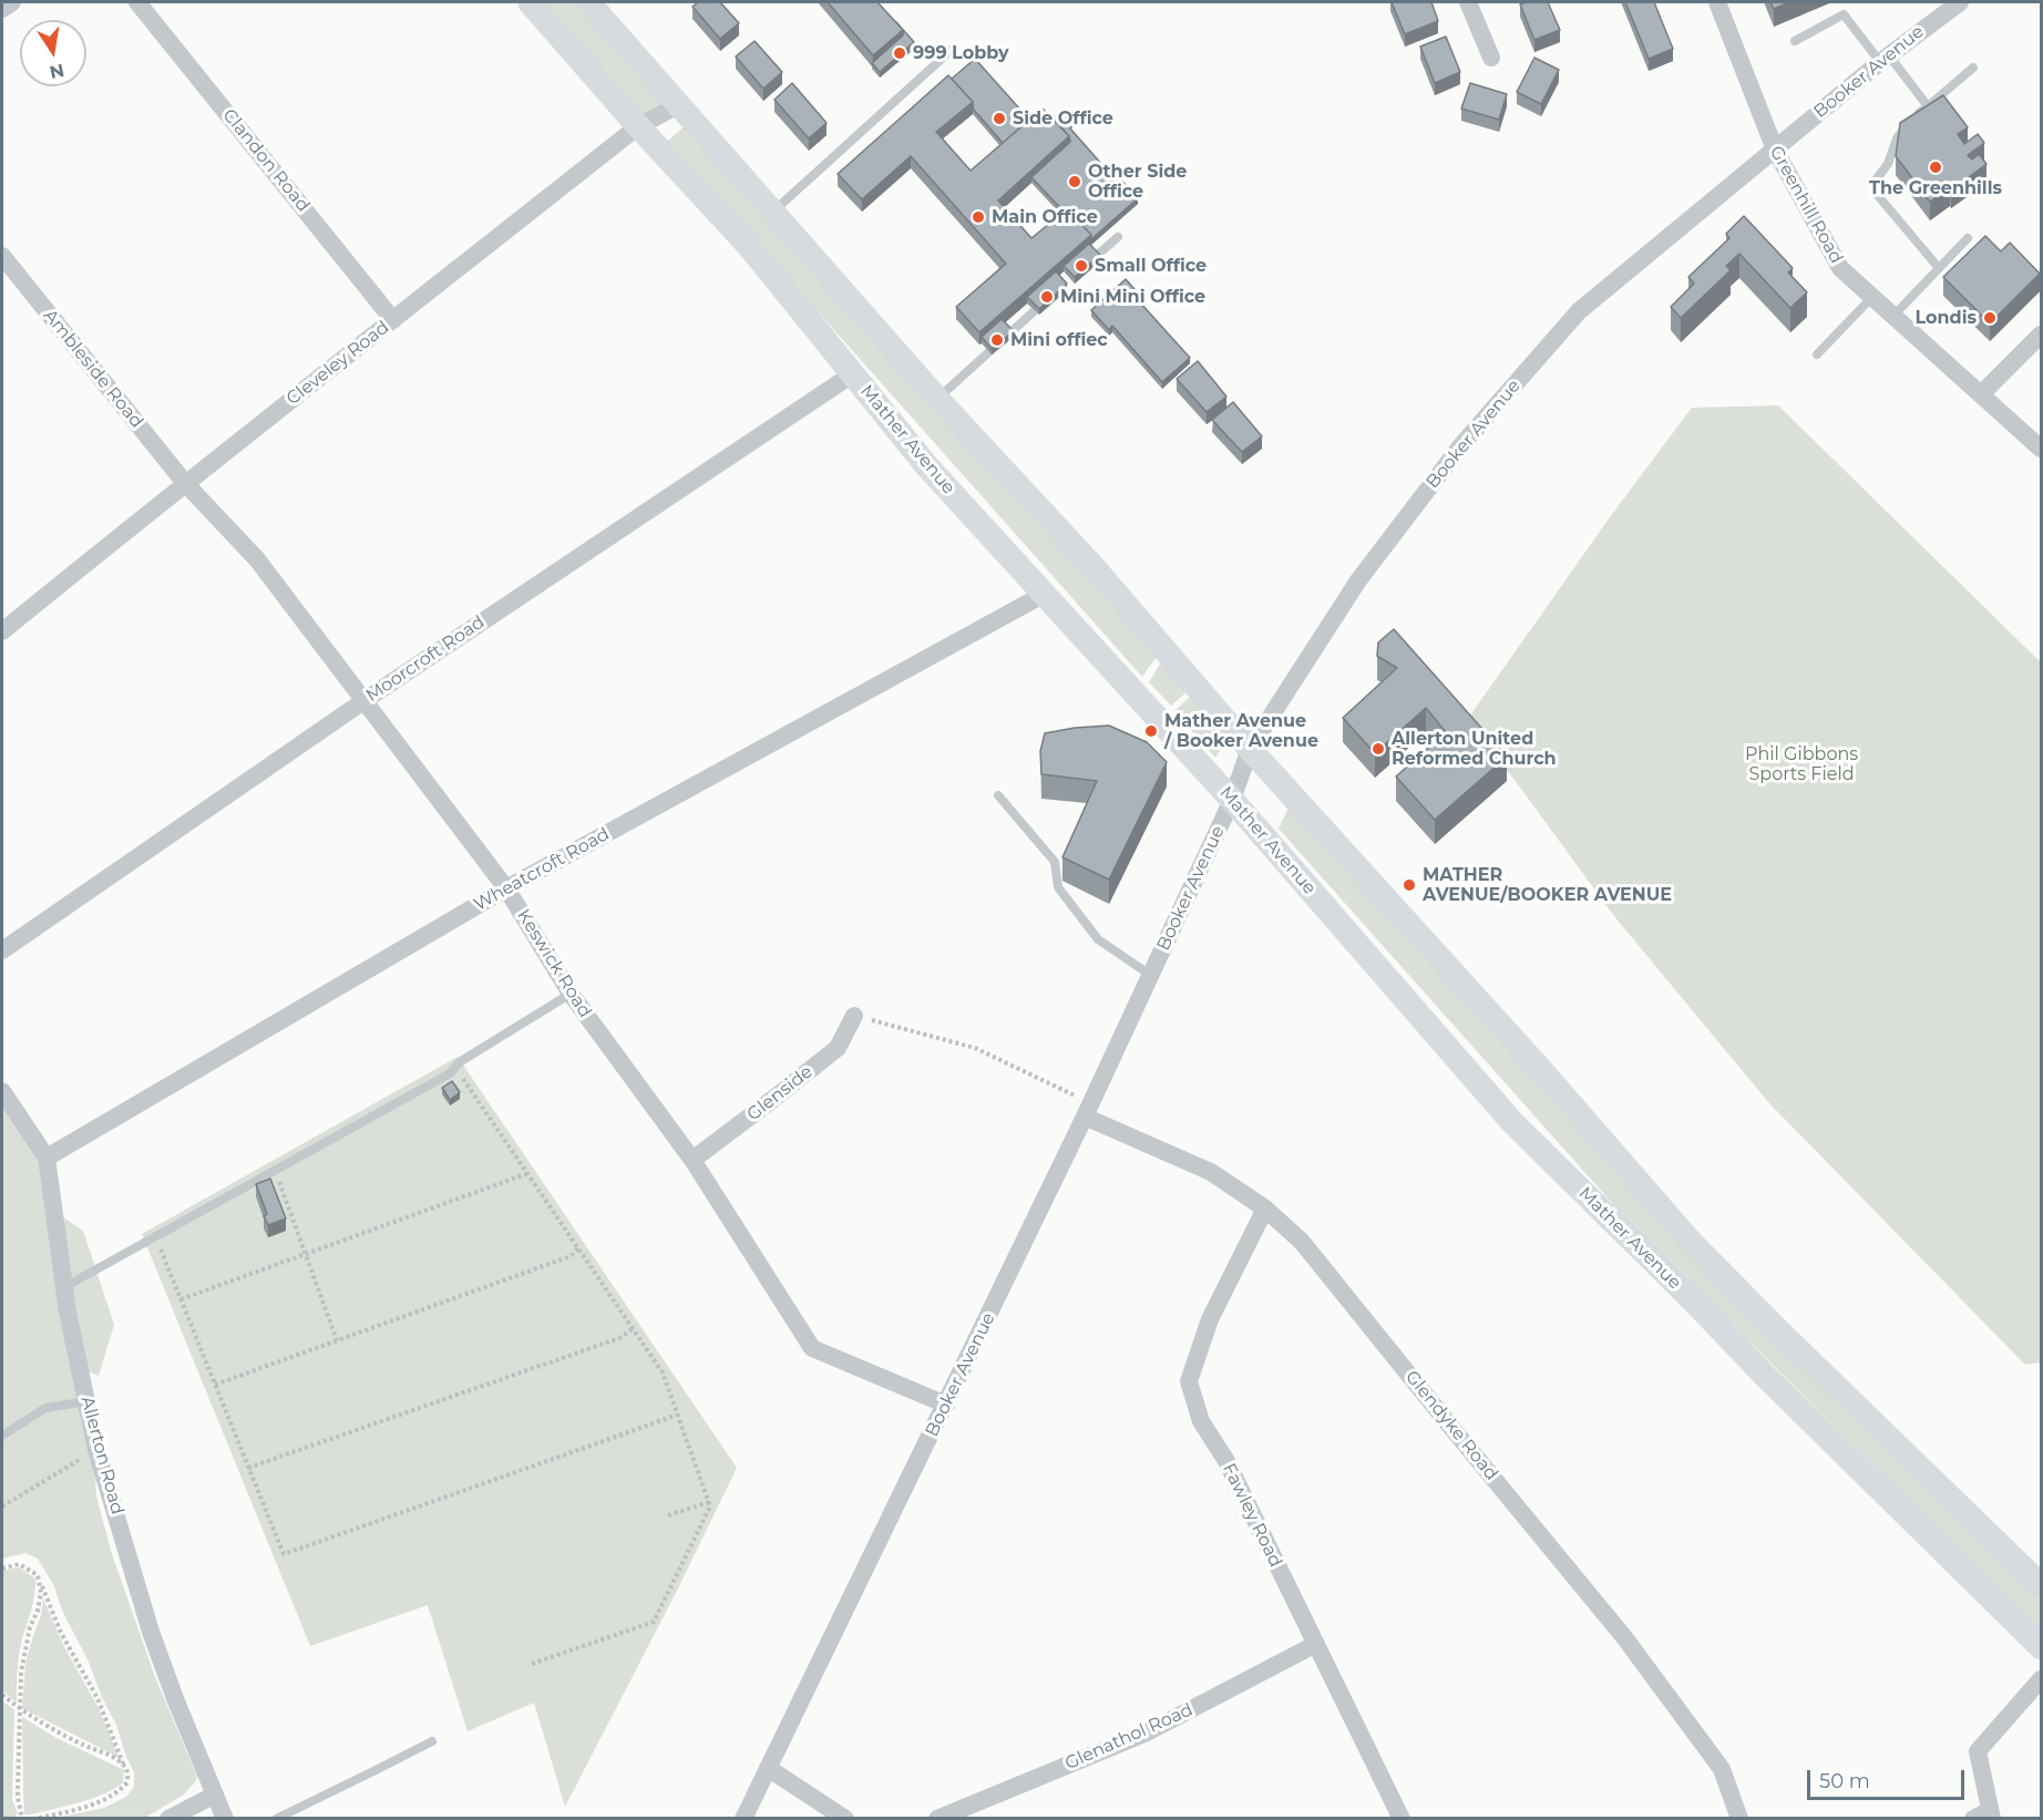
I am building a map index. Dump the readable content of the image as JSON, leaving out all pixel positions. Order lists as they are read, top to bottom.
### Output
{
  "streets": {
    "main road": ["Mather Avenue"],
    "street": [
      "Booker Avenue",
      "Clandon Road",
      "Greenhill Road",
      "Cleveley Road",
      "Ambleside Road",
      "Moorcroft Road",
      "Wheatcroft Road",
      "Keswick Road",
      "Glenside",
      "Glendyke Road",
      "Allerton Road",
      "Fawley Road",
      "Glenathol Road"
    ]
  },
  "crossings": [
    ["Booker Avenue", "Greenhill Road"],
    ["Booker Avenue", "Mather Avenue"],
    ["Booker Avenue", "Keswick Road"],
    ["Booker Avenue", "Glendyke Road"],
    ["Clandon Road", "Cleveley Road"],
    ["Cleveley Road", "Ambleside Road"],
    ["Cleveley Road", "Mather Avenue"],
    ["Cleveley Road", "Keswick Road"],
    ["Ambleside Road", "Keswick Road"],
    ["Mather Avenue", "Moorcroft Road"],
    ["Mather Avenue", "Wheatcroft Road"],
    ["Moorcroft Road", "Keswick Road"],
    ["Wheatcroft Road", "Keswick Road"],
    ["Wheatcroft Road", "Allerton Road"],
    ["Keswick Road", "Glenside"],
    ["Glendyke Road", "Fawley Road"],
    ["Fawley Road", "Glenathol Road"]
  ],
  "parks": ["Phil Gibbons Sports Field"],
  "places": [
    "999 Lobby",
    "Side Office",
    "The Greenhills",
    "Other Side Office",
    "Main Office",
    "Small Office",
    "Mini Mini Office",
    "Londis",
    "Mini offiec",
    "Mather Avenue / Booker Avenue",
    "Allerton United Reformed Church",
    "MATHER AVENUE/BOOKER AVENUE"
  ],
  "scale_bar": "50 m",
  "north": "bottom"
}
